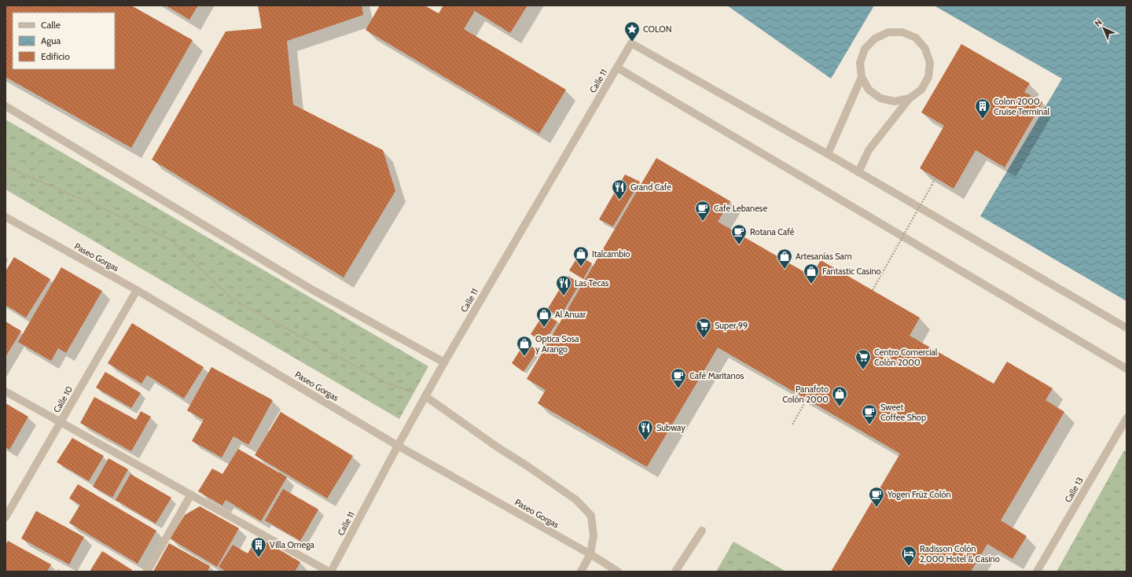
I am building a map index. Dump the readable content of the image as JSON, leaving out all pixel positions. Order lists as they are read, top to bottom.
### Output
{
  "streets": {
    "street": [
      "Calle 11",
      "Paseo Gorgas",
      "Calle 10",
      "Calle 13"
    ]
  },
  "crossings": [
    ["Calle 11", "Paseo Gorgas"],
    ["Paseo Gorgas", "Calle 10"]
  ],
  "places": {
    "place": ["COLON"],
    "building": ["Colon 2000 Cruise Terminal", "Villa Omega"],
    "restaurant": ["Grand Cafe", "Las Tecas", "Subway"],
    "cafe": [
      "Cafe Lebanese",
      "Rotana Café",
      "Café Maritanos",
      "Sweet Coffee Shop",
      "Yogen Früz Colón"
    ],
    "shop": [
      "Italcambio",
      "Artesanías Sam",
      "Fantastic Casino",
      "Al Anuar",
      "Optica Sosa y Arango",
      "Panafoto Colón 2000"
    ],
    "supermarket": ["Super 99", "Centro Comercial Colón 2000"],
    "hotel": ["Radisson Colón 2,000 Hotel & Casino"]
  },
  "legend": ["Calle", "Agua", "Edificio"],
  "north": "top left"
}
